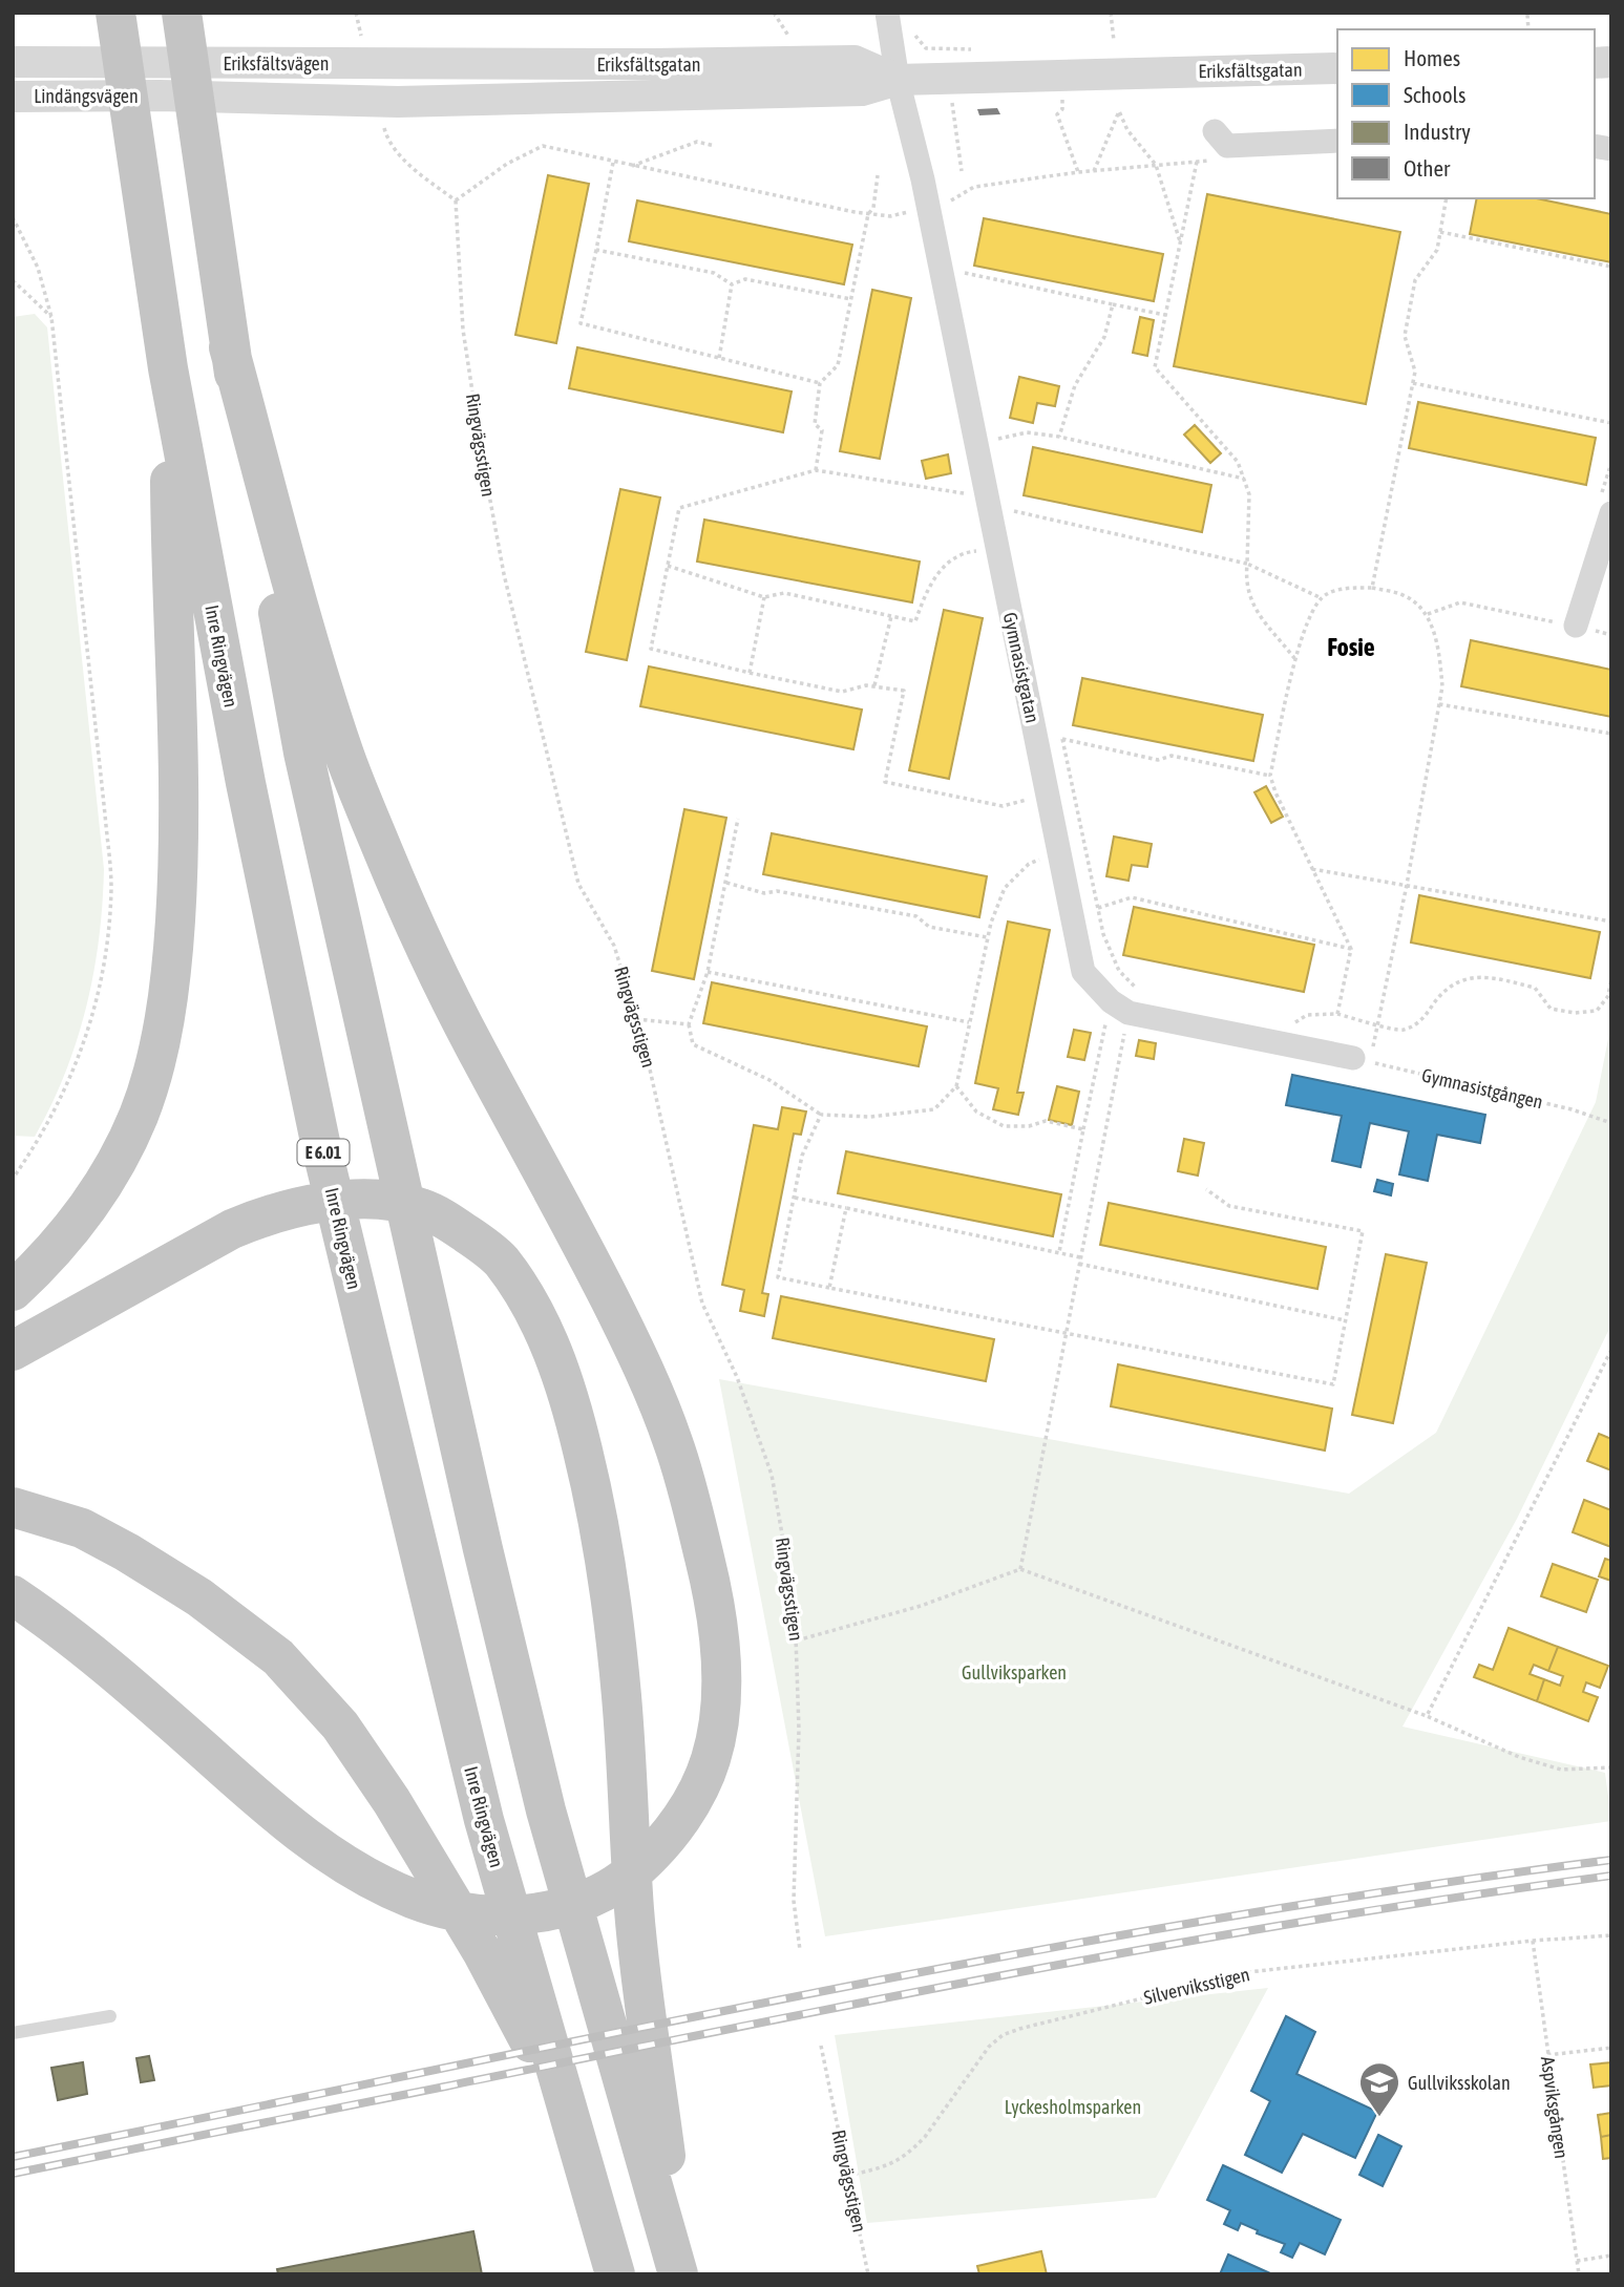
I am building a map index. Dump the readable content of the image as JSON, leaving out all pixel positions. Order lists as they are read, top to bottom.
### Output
{
  "streets": {
    "highway": ["Inre Ringvägen", "E 6.01"],
    "street": [
      "Eriksfältsvägen",
      "Eriksfältsgatan",
      "Lindängsvägen",
      "Gymnasistgatan"
    ],
    "path": [
      "Ringvägsstigen",
      "Gymnasistgången",
      "Silverviksstigen",
      "Aspviksgången"
    ]
  },
  "crossings": [
    ["Eriksfältsvägen", "Eriksfältsgatan"],
    ["Eriksfältsvägen", "Lindängsvägen"],
    ["Eriksfältsgatan", "Gymnasistgatan"],
    ["Ringvägsstigen", "Silverviksstigen"],
    ["Silverviksstigen", "Aspviksgången"]
  ],
  "districts": ["Fosie"],
  "parks": ["Gullviksparken", "Lyckesholmsparken"],
  "places": {
    "school or university": ["Gullviksskolan"]
  },
  "legend": [
    "Homes",
    "Schools",
    "Industry",
    "Other"
  ]
}
